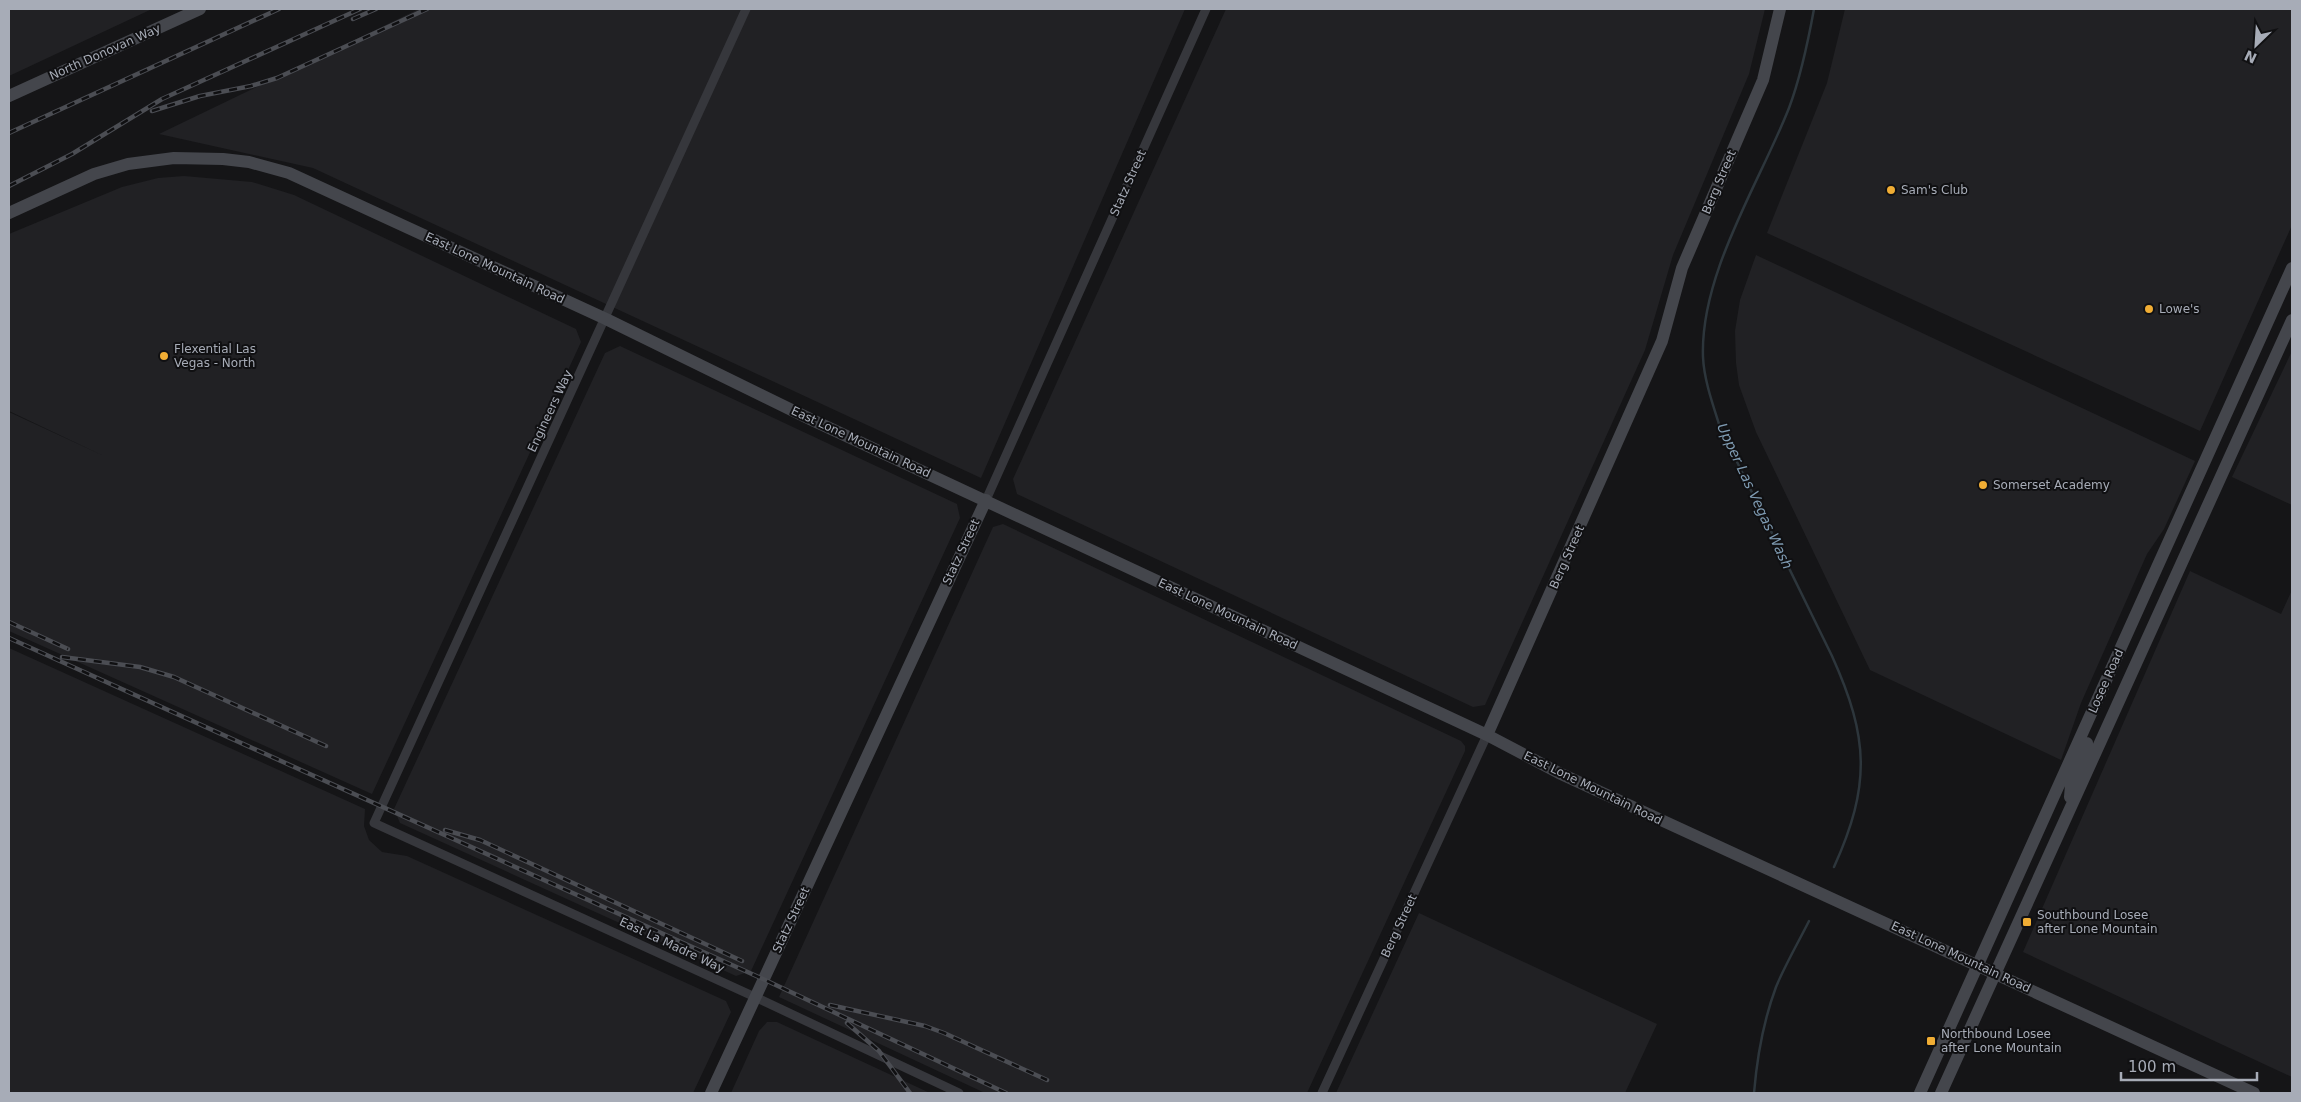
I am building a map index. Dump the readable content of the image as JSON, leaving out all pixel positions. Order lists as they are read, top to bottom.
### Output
{
  "streets": {
    "street": [
      "North Donovan Way",
      "Berg Street",
      "Statz Street",
      "East Lone Mountain Road",
      "Engineers Way",
      "Losee Road",
      "East La Madre Way"
    ]
  },
  "crossings": [
    ["Berg Street", "East Lone Mountain Road"],
    ["Statz Street", "East Lone Mountain Road"],
    ["Statz Street", "East La Madre Way"],
    ["East Lone Mountain Road", "Engineers Way"],
    ["East Lone Mountain Road", "Losee Road"],
    ["Engineers Way", "East La Madre Way"]
  ],
  "water": ["Upper Las Vegas Wash"],
  "places": {
    "other": [
      "Sam's Club",
      "Lowe's",
      "Flexential Las Vegas - North",
      "Somerset Academy"
    ],
    "transit": ["Southbound Losee after Lone Mountain", "Northbound Losee after Lone Mountain"]
  },
  "scale_bar": "100 m",
  "north": "bottom left"
}
